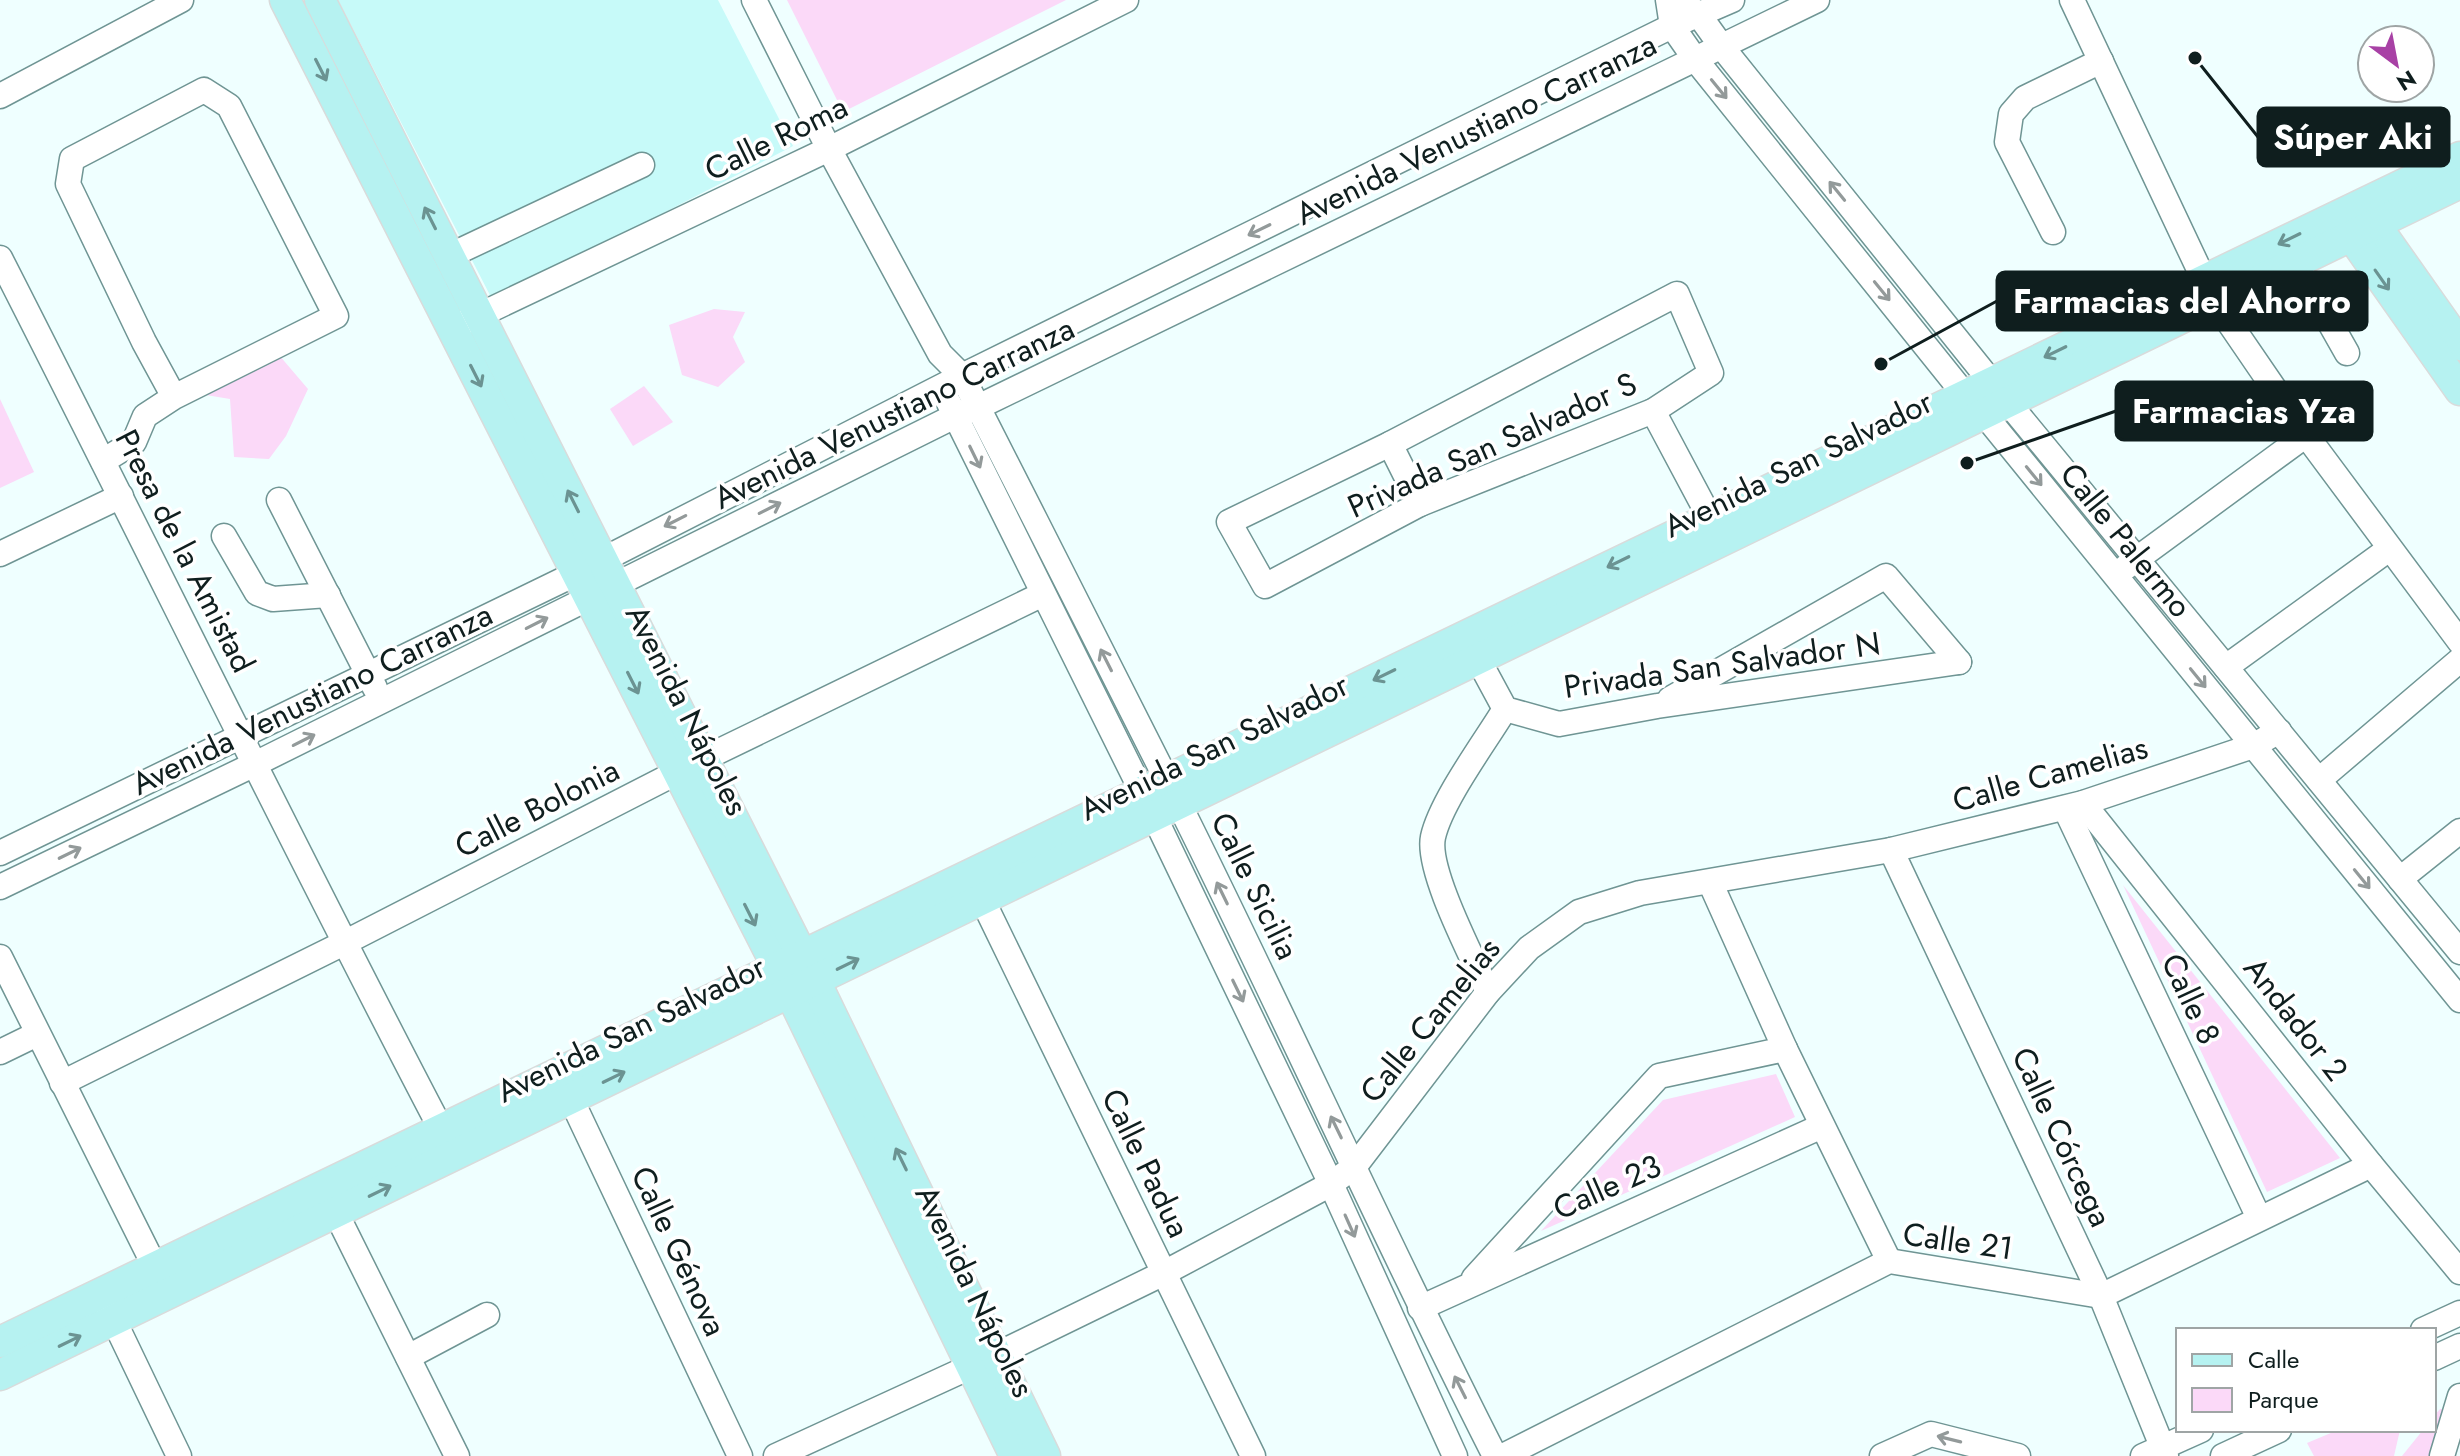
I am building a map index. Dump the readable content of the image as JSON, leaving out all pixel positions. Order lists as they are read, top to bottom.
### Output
{
  "streets": {
    "main road": ["Avenida San Salvador", "Avenida Nápoles"],
    "street": [
      "Avenida Venustiano Carranza",
      "Calle Roma",
      "Privada San Salvador S",
      "Calle Palermo",
      "Presa de la Amistad",
      "Privada San Salvador N",
      "Calle Camelias",
      "Calle Bolonia",
      "Calle Sicilia",
      "Calle 8",
      "Andador 2",
      "Calle Córcega",
      "Calle Padua",
      "Calle 23",
      "Calle 21",
      "Calle Génova"
    ]
  },
  "crossings": [
    ["Avenida Venustiano Carranza", "Calle Palermo"],
    ["Avenida Venustiano Carranza", "Presa de la Amistad"],
    ["Avenida Venustiano Carranza", "Avenida Nápoles"],
    ["Avenida Venustiano Carranza", "Calle Sicilia"],
    ["Calle Roma", "Avenida Nápoles"],
    ["Calle Roma", "Calle Sicilia"],
    ["Avenida San Salvador", "Calle Palermo"],
    ["Avenida San Salvador", "Presa de la Amistad"],
    ["Avenida San Salvador", "Avenida Nápoles"],
    ["Avenida San Salvador", "Calle Sicilia"],
    ["Avenida San Salvador", "Calle Padua"],
    ["Avenida San Salvador", "Calle Génova"],
    ["Calle Palermo", "Calle Camelias"],
    ["Presa de la Amistad", "Calle Bolonia"],
    ["Avenida Nápoles", "Calle Camelias"],
    ["Avenida Nápoles", "Calle Bolonia"],
    ["Calle Camelias", "Calle Sicilia"],
    ["Calle Camelias", "Calle 8"],
    ["Calle Camelias", "Andador 2"],
    ["Calle Camelias", "Calle Córcega"],
    ["Calle Camelias", "Calle Padua"],
    ["Calle Bolonia", "Calle Sicilia"],
    ["Calle Sicilia", "Calle 23"],
    ["Calle 8", "Andador 2"],
    ["Calle Córcega", "Calle 21"]
  ],
  "places": ["Súper Aki", "Farmacias del Ahorro", "Farmacias Yza"],
  "legend": ["Calle", "Parque"],
  "north": "bottom right"
}
